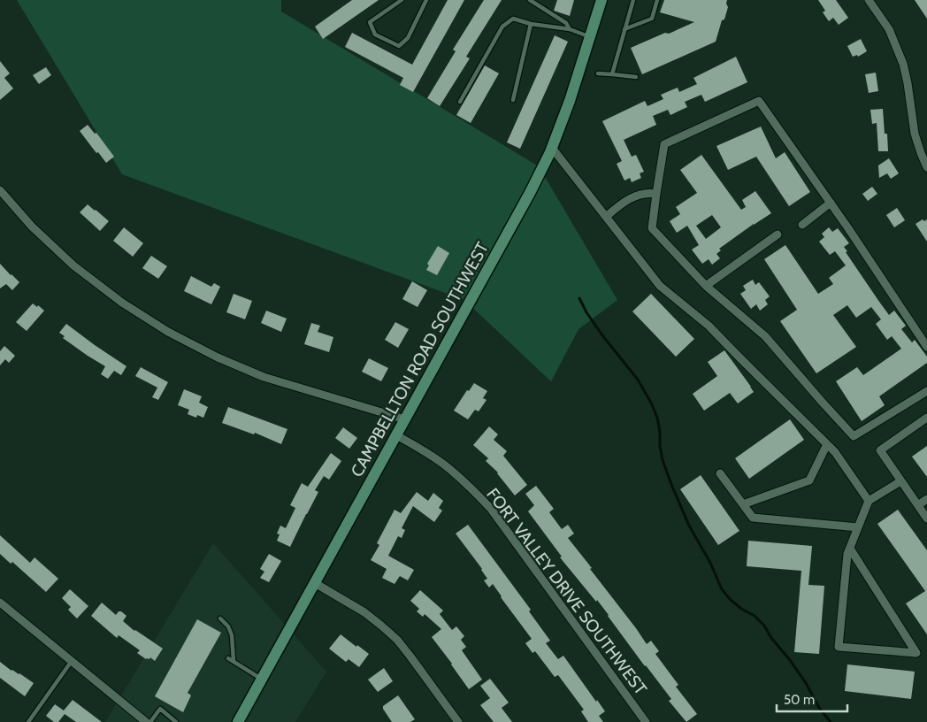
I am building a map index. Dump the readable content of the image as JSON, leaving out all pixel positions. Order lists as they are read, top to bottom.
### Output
{
  "streets": {
    "main road": ["CAMPBELLTON ROAD SOUTHWEST"],
    "street": ["FORT VALLEY DRIVE SOUTHWEST"]
  },
  "crossings": [
    ["CAMPBELLTON ROAD SOUTHWEST", "FORT VALLEY DRIVE SOUTHWEST"]
  ],
  "scale_bar": "50 m"
}
